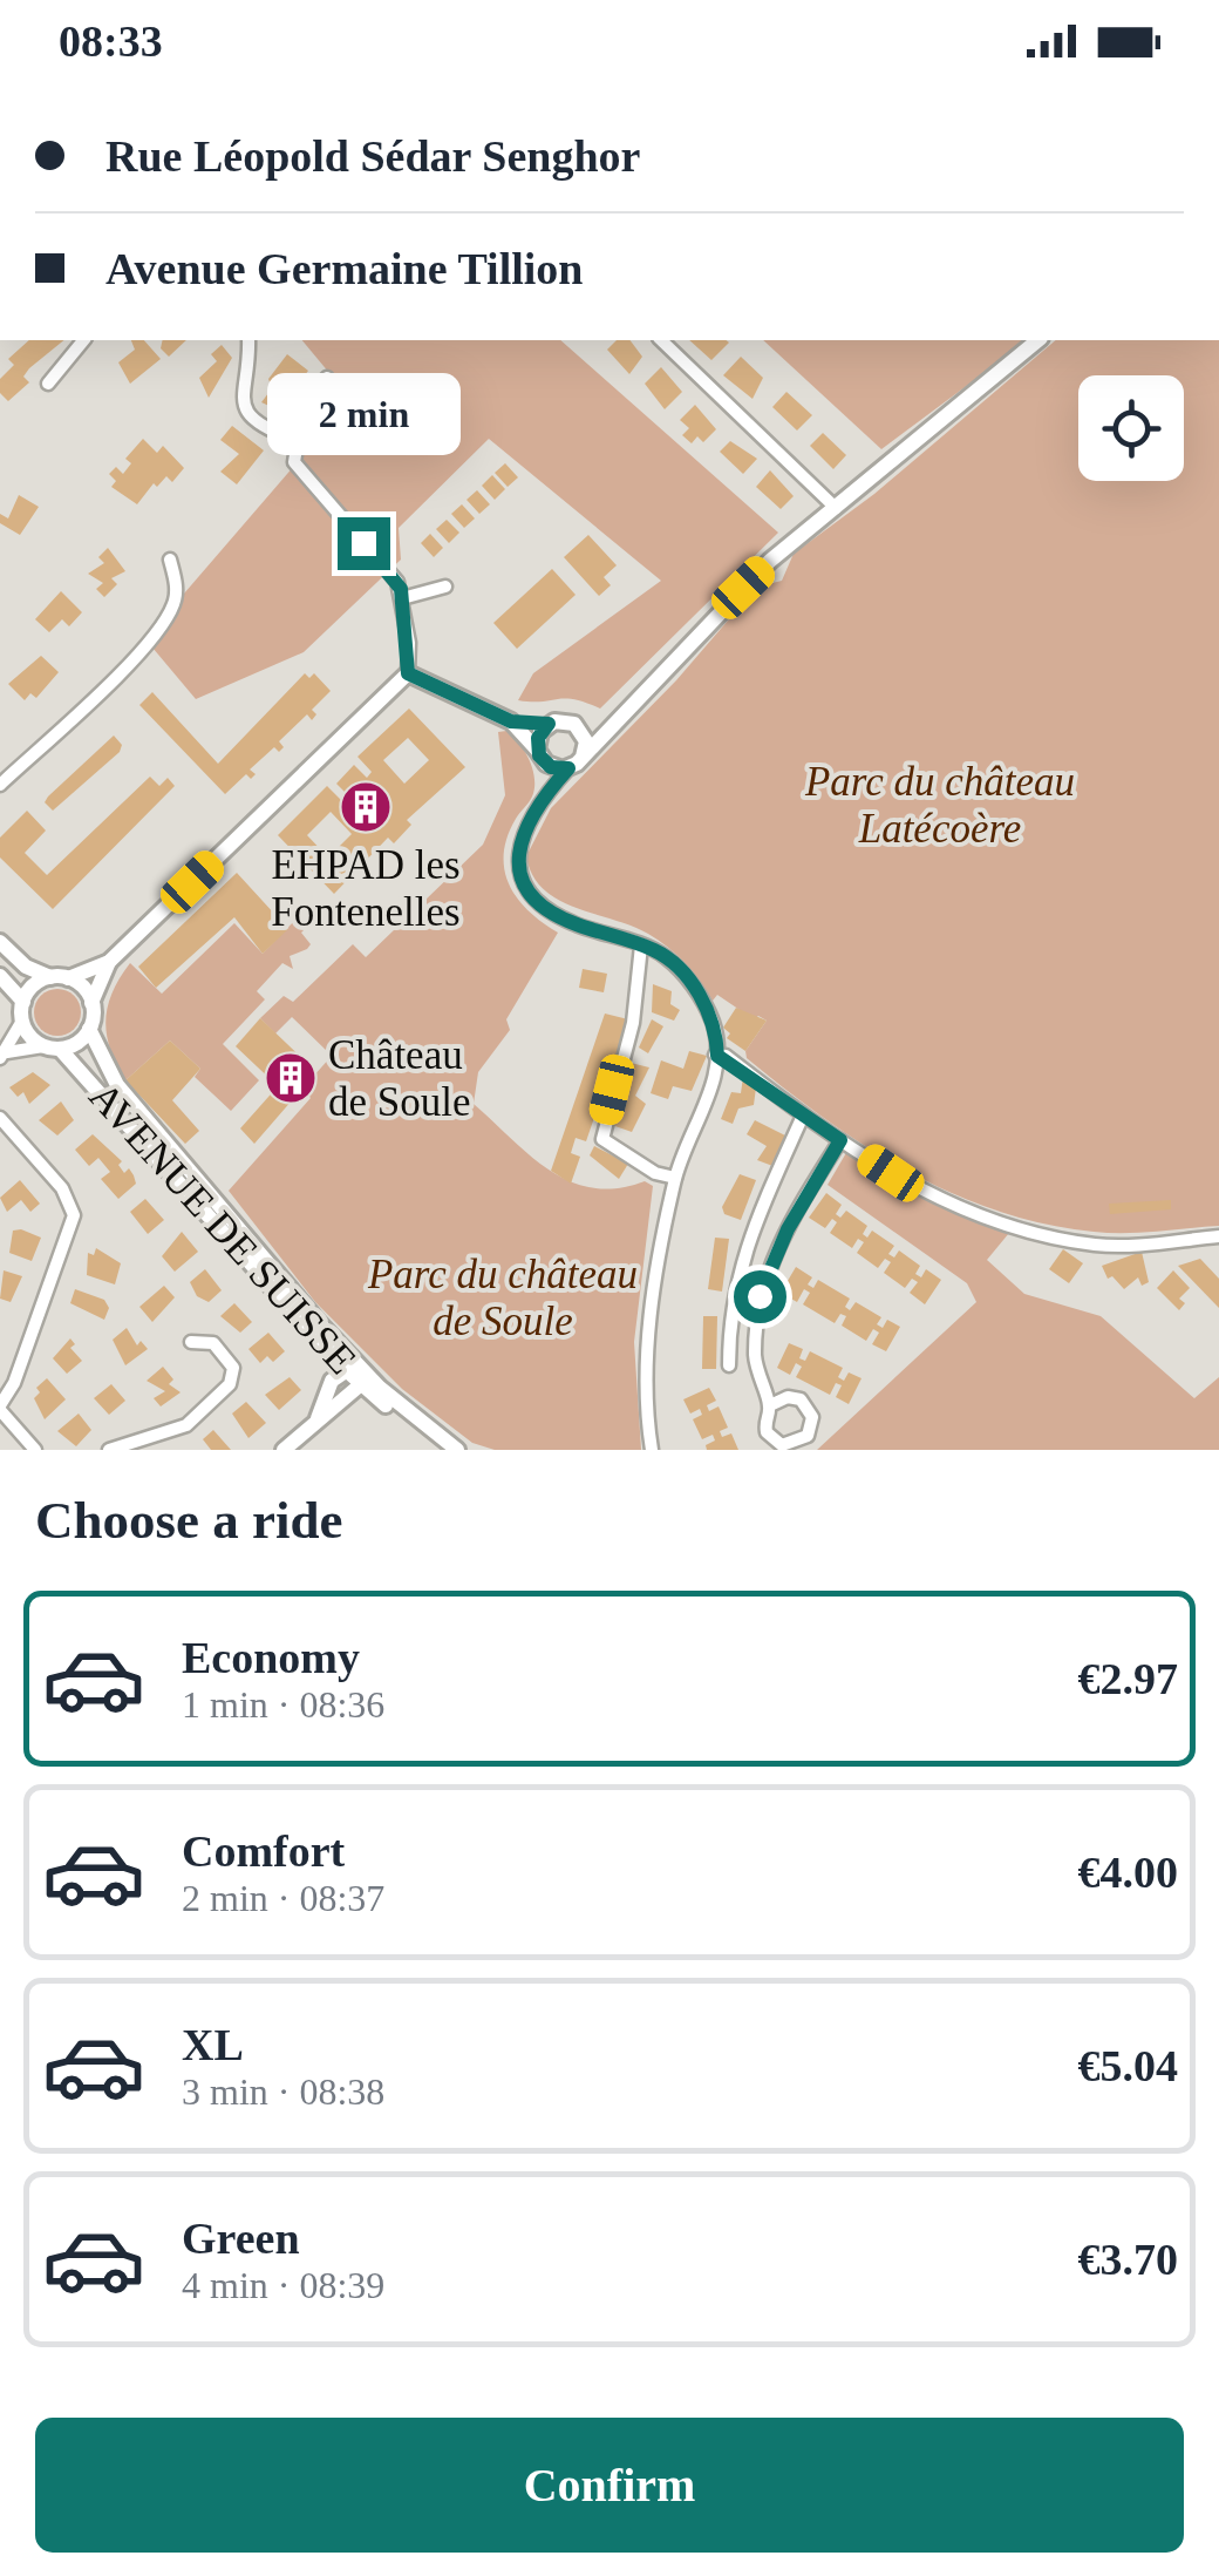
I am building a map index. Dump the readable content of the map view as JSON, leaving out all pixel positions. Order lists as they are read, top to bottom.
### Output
{
  "streets": {
    "street": ["AVENUE DE SUISSE"]
  },
  "parks": ["Parc du château Latécoère", "Parc du château de Soule"],
  "places": {
    "building": ["EHPAD les Fontenelles", "Château de Soule"]
  },
  "page": {
    "status": "08:33",
    "banner": ["Rue Léopold Sédar Senghor", "Avenue Germaine Tillion"],
    "bubble": "2 min",
    "heading": "Choose a ride",
    "list": [
      {
        "name": "Economy",
        "note": "1 min · 08:36",
        "value": "€2.97"
      },
      {
        "name": "Comfort",
        "note": "2 min · 08:37",
        "value": "€4.00"
      },
      {
        "name": "XL",
        "note": "3 min · 08:38",
        "value": "€5.04"
      },
      {
        "name": "Green",
        "note": "4 min · 08:39",
        "value": "€3.70"
      }
    ],
    "buttons": "Confirm"
  }
}
